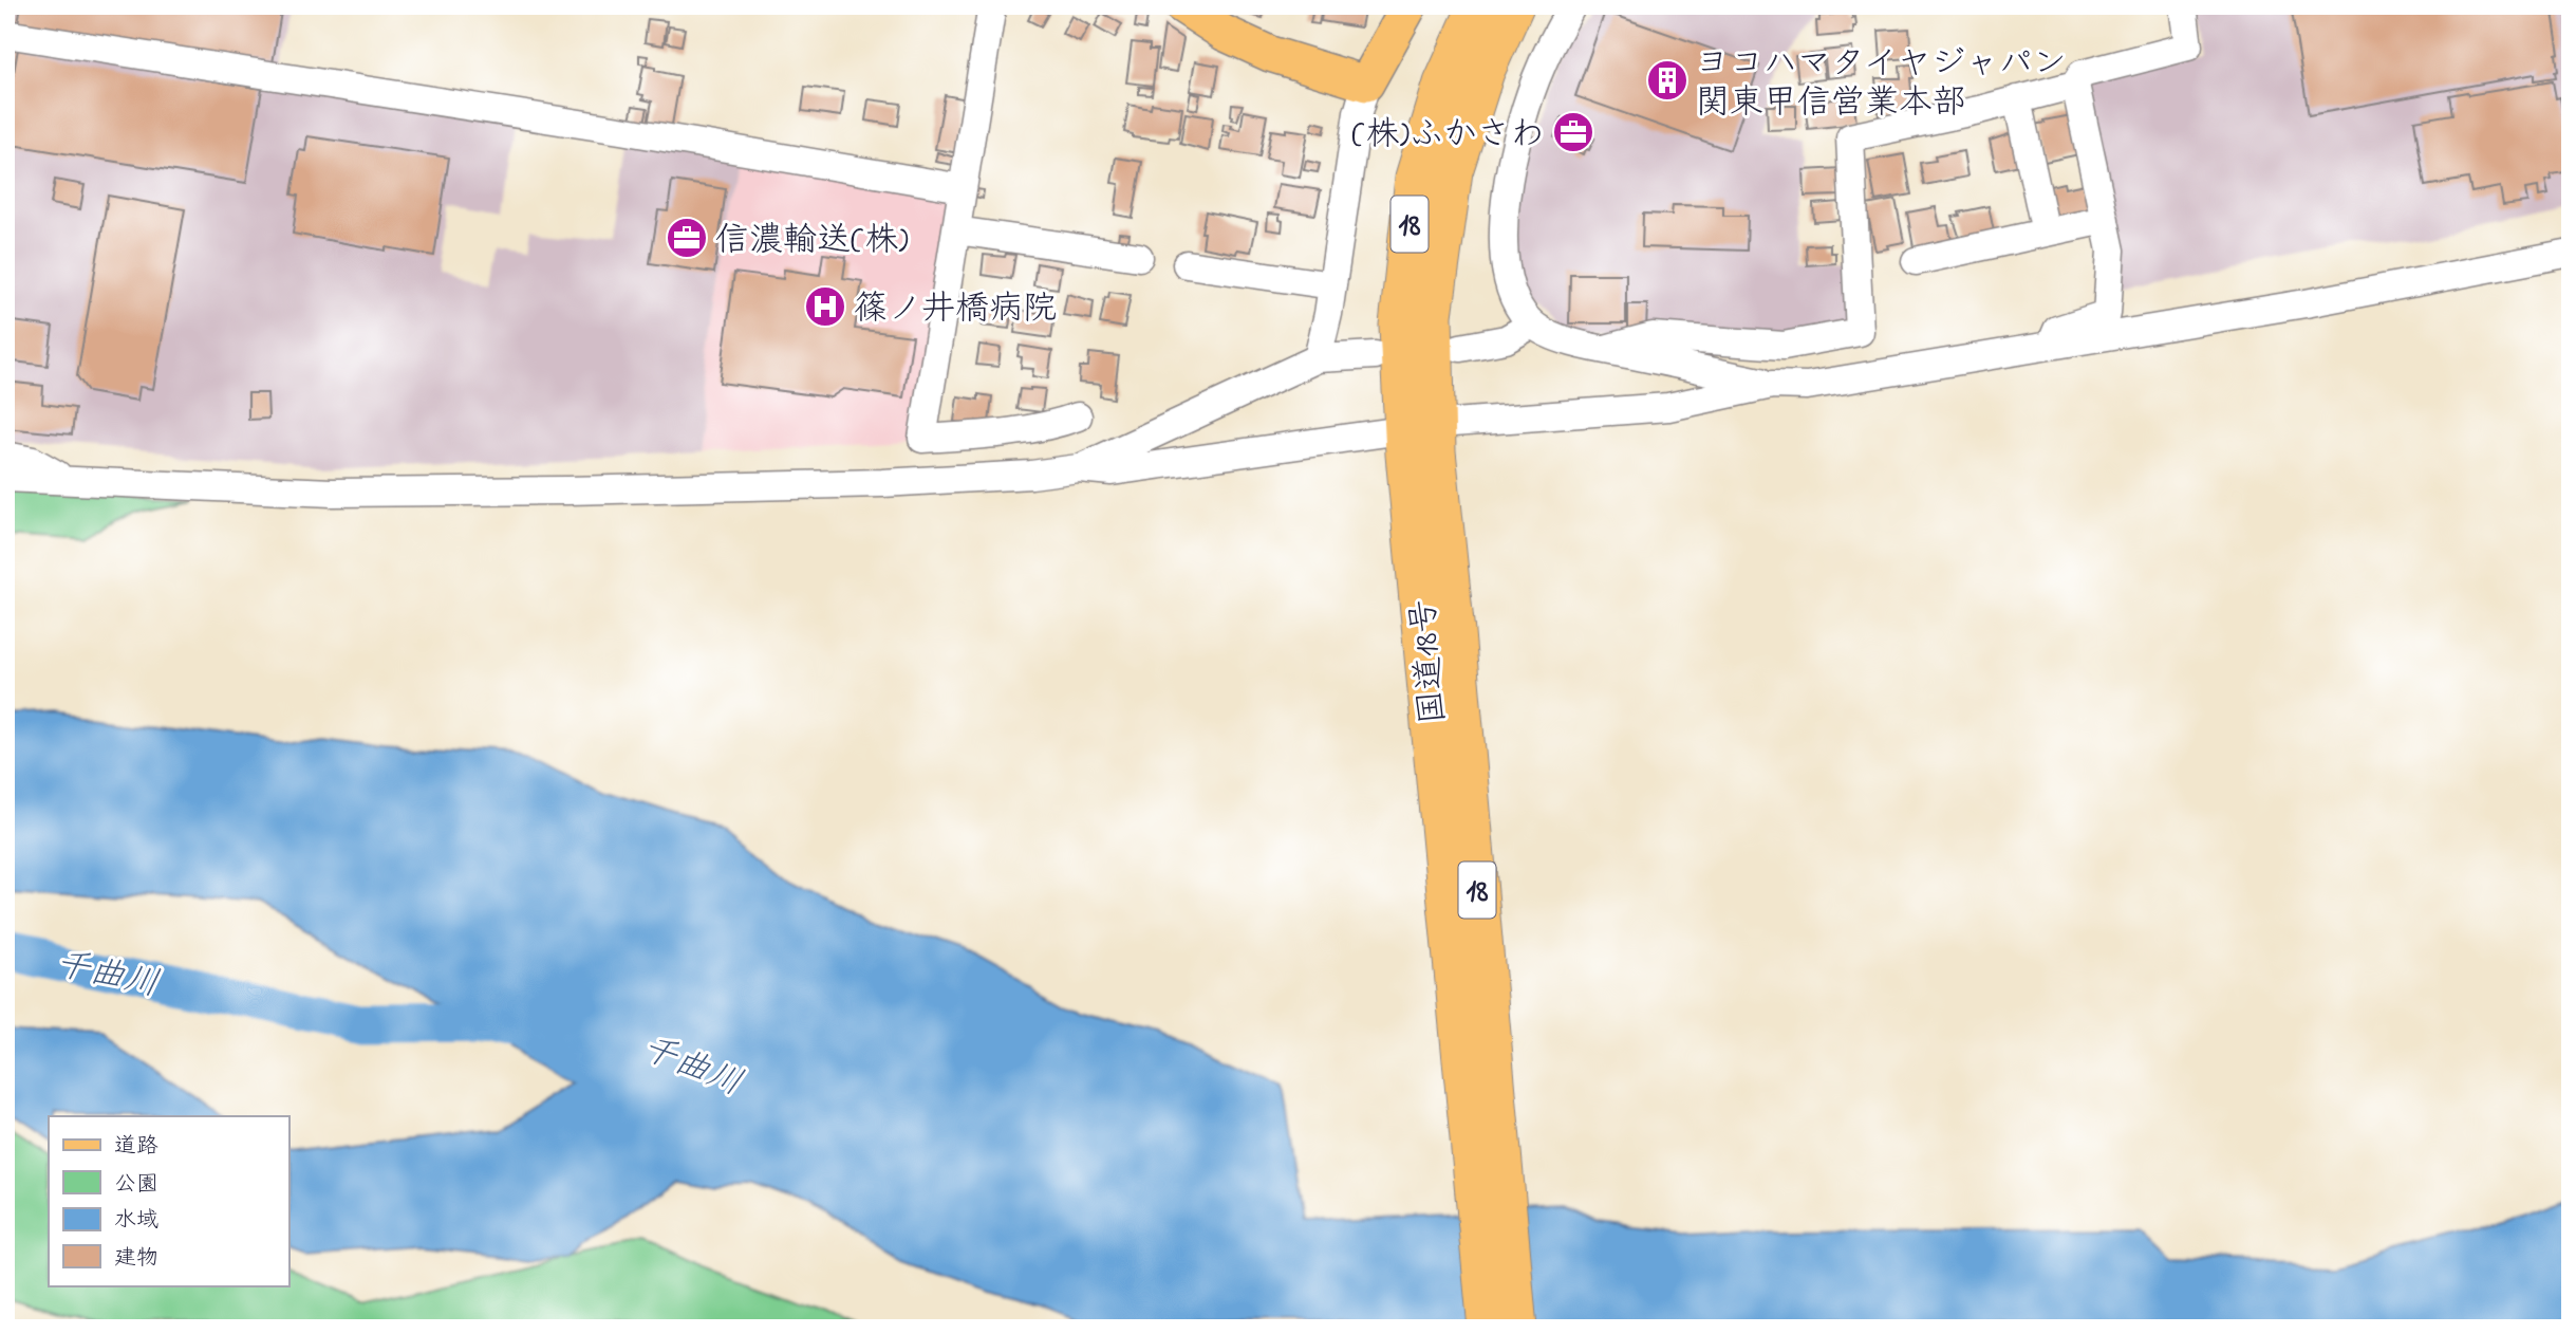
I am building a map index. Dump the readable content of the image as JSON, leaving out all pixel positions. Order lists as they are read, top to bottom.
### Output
{
  "streets": {
    "highway": ["18", "国道18号"]
  },
  "water": ["千曲川"],
  "places": {
    "building": ["ヨコハマタイヤジャパン 関東甲信営業本部"],
    "office": ["(株)ふかさわ", "信濃輸送(株)"],
    "hospital": ["篠ノ井橋病院"]
  },
  "legend": [
    "道路",
    "公園",
    "水域",
    "建物"
  ]
}
